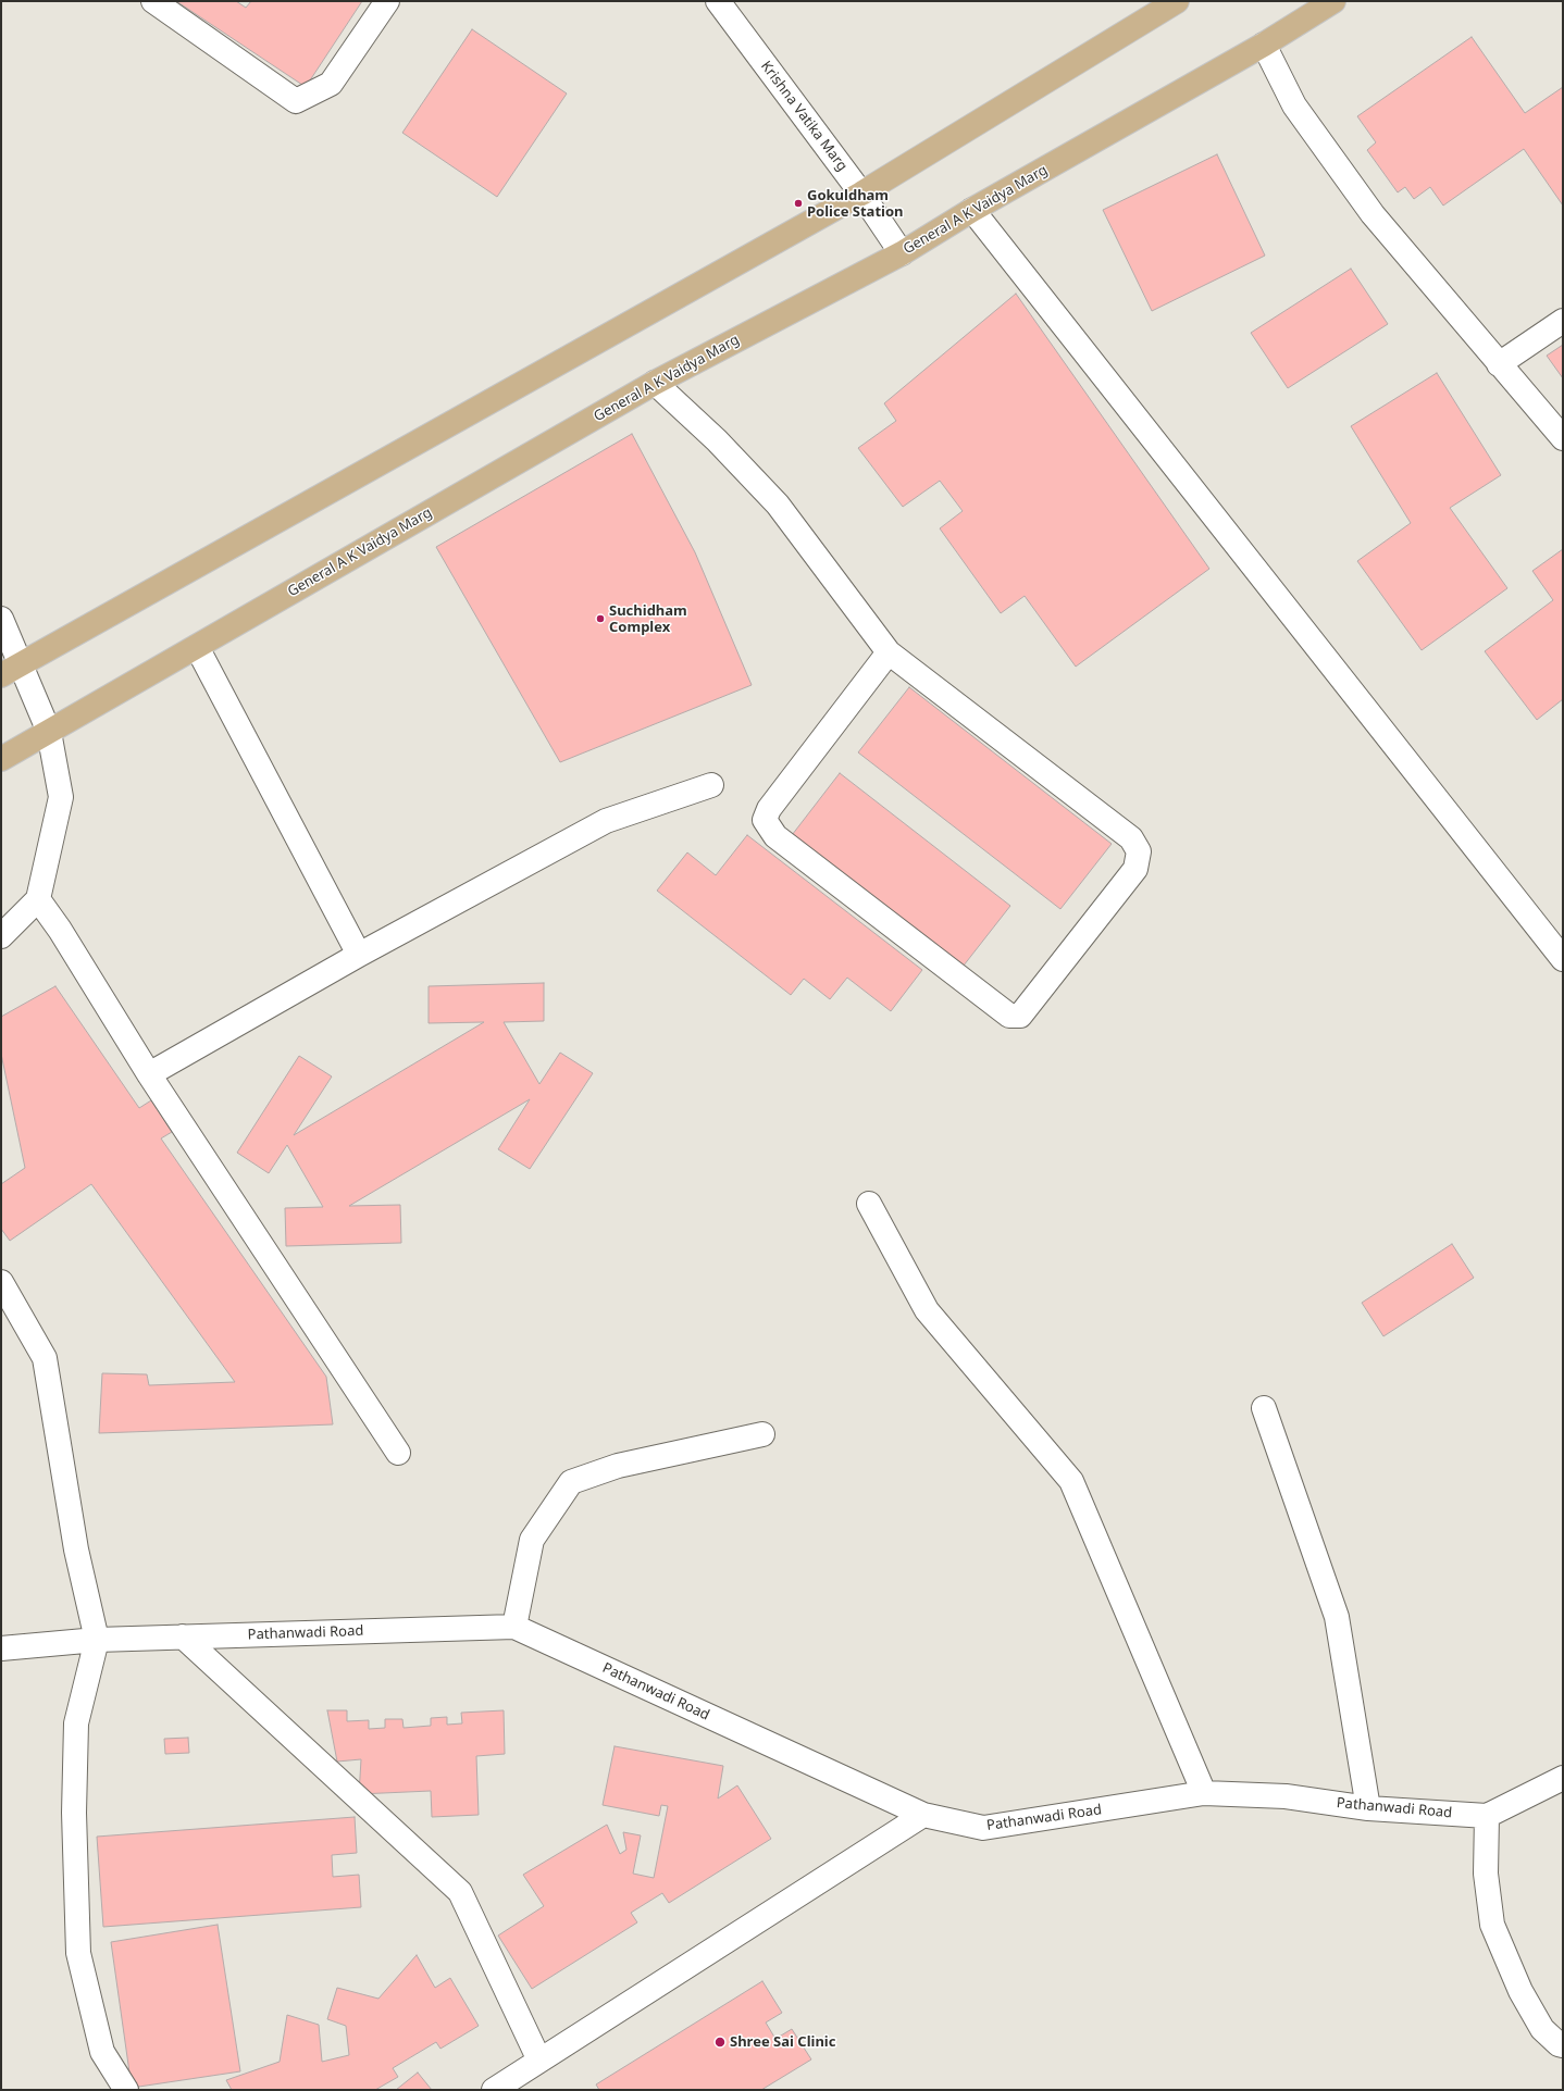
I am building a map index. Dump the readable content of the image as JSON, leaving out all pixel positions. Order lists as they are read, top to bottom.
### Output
{
  "streets": {
    "main road": ["General A K Vaidya Marg"],
    "street": ["Krishna Vatika Marg", "Pathanwadi Road"]
  },
  "crossings": [
    ["Krishna Vatika Marg", "General A K Vaidya Marg"]
  ],
  "places": ["Gokuldham Police Station", "Suchidham Complex", "Shree Sai Clinic"]
}
